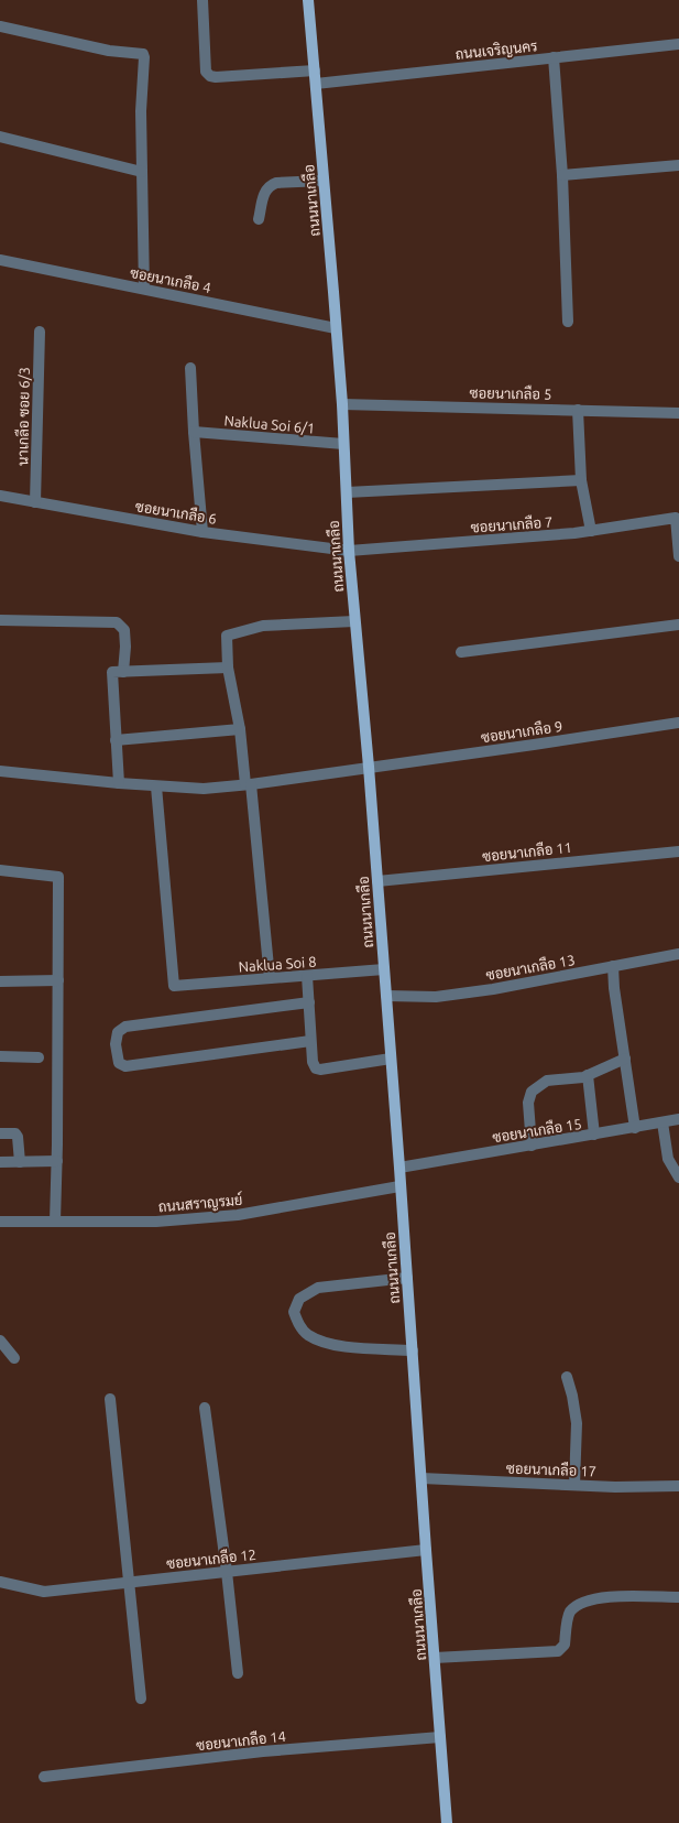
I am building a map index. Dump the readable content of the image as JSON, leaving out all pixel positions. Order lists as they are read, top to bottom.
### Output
{
  "streets": {
    "main road": ["ถนนนาเกลือ"],
    "street": [
      "ถนนเจริญนคร",
      "ซอยนาเกลือ 4",
      "ซอยนาเกลือ 5",
      "นาเกลือ ซอย 6/3",
      "Naklua Soi 6/1",
      "ซอยนาเกลือ 6",
      "ซอยนาเกลือ 7",
      "ซอยนาเกลือ 9",
      "ซอยนาเกลือ 11",
      "Naklua Soi 8",
      "ซอยนาเกลือ 13",
      "ซอยนาเกลือ 15",
      "ถนนสราญรมย์",
      "ซอยนาเกลือ 17",
      "ซอยนาเกลือ 12",
      "ซอยนาเกลือ 14"
    ]
  },
  "crossings": [
    ["ถนนเจริญนคร", "ถนนนาเกลือ"],
    ["ถนนนาเกลือ", "ซอยนาเกลือ 4"],
    ["ถนนนาเกลือ", "ซอยนาเกลือ 5"],
    ["ถนนนาเกลือ", "Naklua Soi 6/1"],
    ["ถนนนาเกลือ", "ซอยนาเกลือ 6"],
    ["ถนนนาเกลือ", "ซอยนาเกลือ 7"],
    ["ถนนนาเกลือ", "ซอยนาเกลือ 9"],
    ["ถนนนาเกลือ", "ซอยนาเกลือ 11"],
    ["ถนนนาเกลือ", "Naklua Soi 8"],
    ["ถนนนาเกลือ", "ซอยนาเกลือ 13"],
    ["ถนนนาเกลือ", "ซอยนาเกลือ 15"],
    ["ถนนนาเกลือ", "ถนนสราญรมย์"],
    ["ถนนนาเกลือ", "ซอยนาเกลือ 17"],
    ["ถนนนาเกลือ", "ซอยนาเกลือ 12"],
    ["ถนนนาเกลือ", "ซอยนาเกลือ 14"],
    ["นาเกลือ ซอย 6/3", "ซอยนาเกลือ 6"],
    ["ซอยนาเกลือ 6", "ซอยนาเกลือ 7"],
    ["ซอยนาเกลือ 9", "Naklua Soi 8"]
  ]
}
